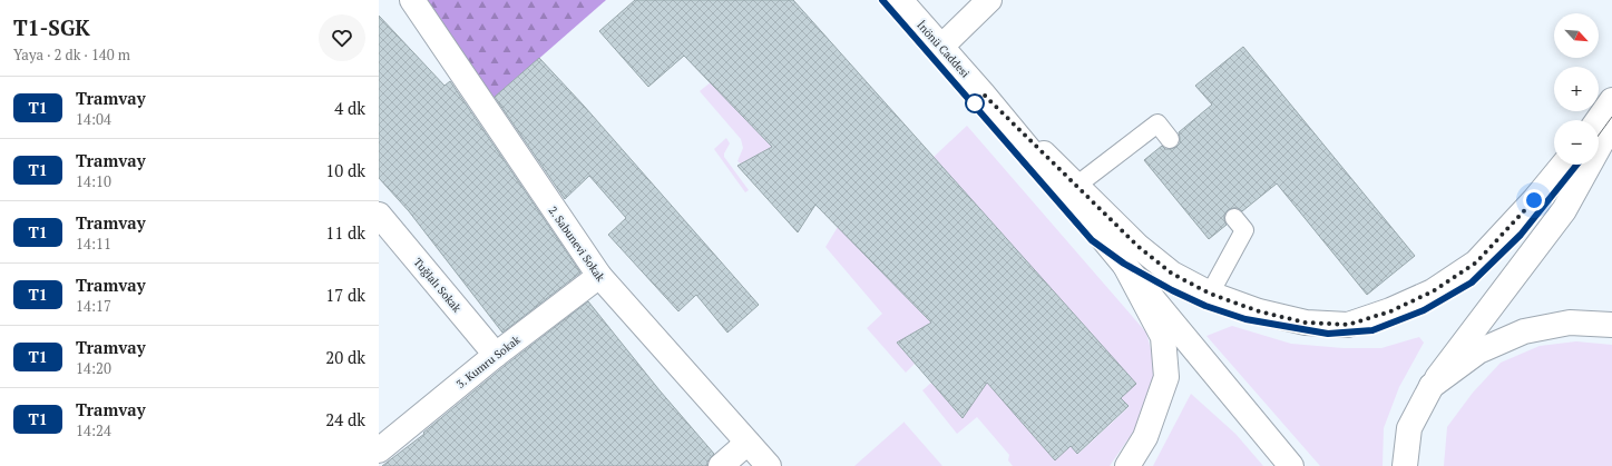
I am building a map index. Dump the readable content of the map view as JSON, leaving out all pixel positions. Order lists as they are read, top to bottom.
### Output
{
  "streets": {
    "main road": [
      "İnönü Caddesi",
      "2. Sabunevi Sokak",
      "Tuğlalı Sokak",
      "3. Kumru Sokak"
    ]
  },
  "crossings": [
    ["2. Sabunevi Sokak", "3. Kumru Sokak"],
    ["Tuğlalı Sokak", "3. Kumru Sokak"]
  ],
  "lines": ["tram line T1"],
  "north": "bottom right",
  "page": {
    "heading": ["T1-SGK", "Yaya · 2 dk · 140 m"],
    "map_buttons": ["+", "−"],
    "list": [
      {
        "mark": "T1",
        "name": "Tramvay",
        "note": "14:04",
        "value": "4 dk"
      },
      {
        "mark": "T1",
        "name": "Tramvay",
        "note": "14:10",
        "value": "10 dk"
      },
      {
        "mark": "T1",
        "name": "Tramvay",
        "note": "14:11",
        "value": "11 dk"
      },
      {
        "mark": "T1",
        "name": "Tramvay",
        "note": "14:17",
        "value": "17 dk"
      },
      {
        "mark": "T1",
        "name": "Tramvay",
        "note": "14:20",
        "value": "20 dk"
      },
      {
        "mark": "T1",
        "name": "Tramvay",
        "note": "14:24",
        "value": "24 dk"
      }
    ]
  }
}
